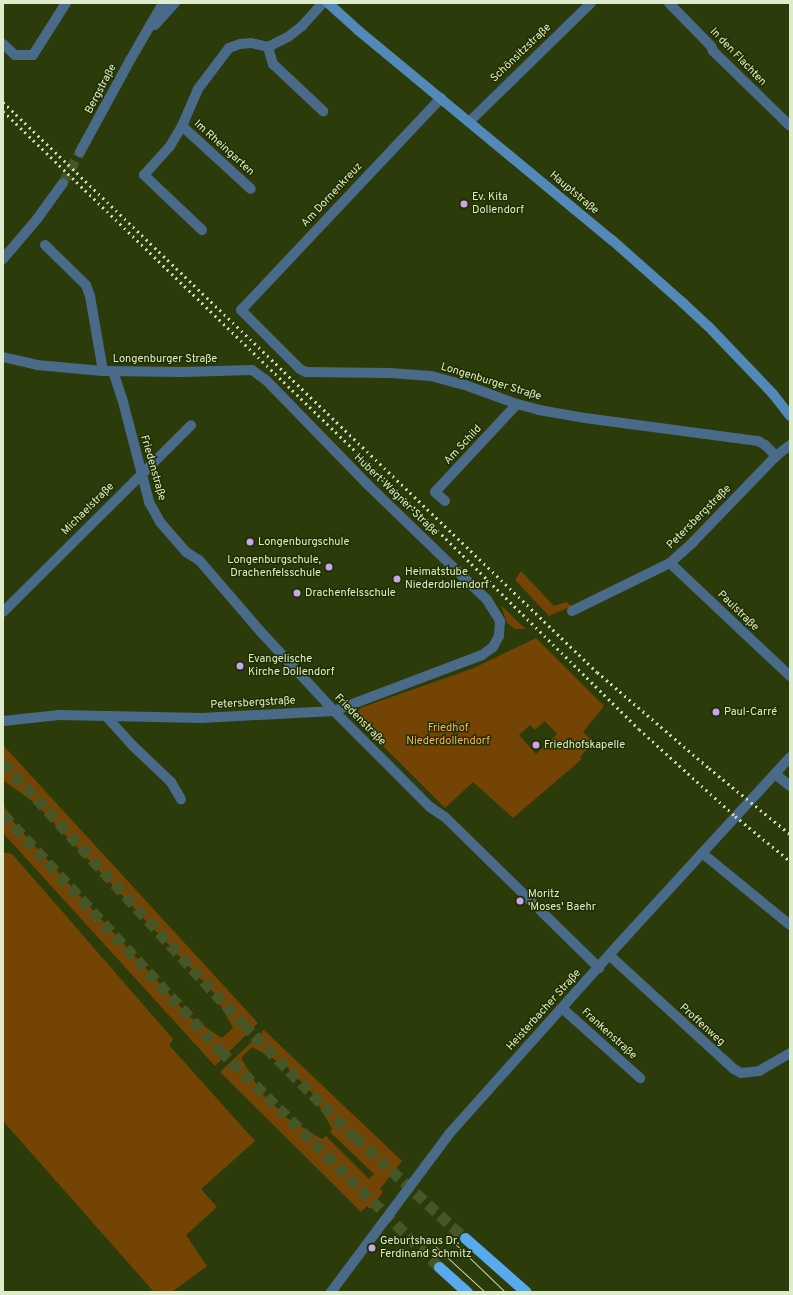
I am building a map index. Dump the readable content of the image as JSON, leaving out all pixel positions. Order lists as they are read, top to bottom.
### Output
{
  "streets": {
    "main road": ["Hauptstraße"],
    "street": [
      "Schönsitzstraße",
      "In den Flachten",
      "Bergstraße",
      "Im Rheingarten",
      "Am Dornenkreuz",
      "Longenburger Straße",
      "Am Schild",
      "Friedenstraße",
      "Hubert-Wagner-Straße",
      "Michaelstraße",
      "Petersbergstraße",
      "Paulstraße",
      "Heisterbacher Straße",
      "Proffenweg",
      "Frankenstraße"
    ]
  },
  "crossings": [
    ["Schönsitzstraße", "Hauptstraße"],
    ["Hauptstraße", "Am Dornenkreuz"],
    ["Am Dornenkreuz", "Longenburger Straße"],
    ["Longenburger Straße", "Am Schild"],
    ["Longenburger Straße", "Friedenstraße"],
    ["Longenburger Straße", "Hubert-Wagner-Straße"],
    ["Longenburger Straße", "Petersbergstraße"],
    ["Friedenstraße", "Michaelstraße"],
    ["Friedenstraße", "Petersbergstraße"],
    ["Friedenstraße", "Heisterbacher Straße"],
    ["Hubert-Wagner-Straße", "Petersbergstraße"],
    ["Petersbergstraße", "Paulstraße"],
    ["Heisterbacher Straße", "Proffenweg"],
    ["Heisterbacher Straße", "Frankenstraße"]
  ],
  "parks": ["Friedhof Niederdollendorf"],
  "places": [
    "Ev. Kita Dollendorf",
    "Longenburgschule",
    "Longenburgschule, Drachenfelsschule",
    "Heimatstube Niederdollendorf",
    "Drachenfelsschule",
    "Evangelische Kirche Dollendorf",
    "Paul-Carré",
    "Friedhofskapelle",
    "Moritz 'Moses' Baehr",
    "Geburtshaus Dr. Ferdinand Schmitz"
  ]
}
